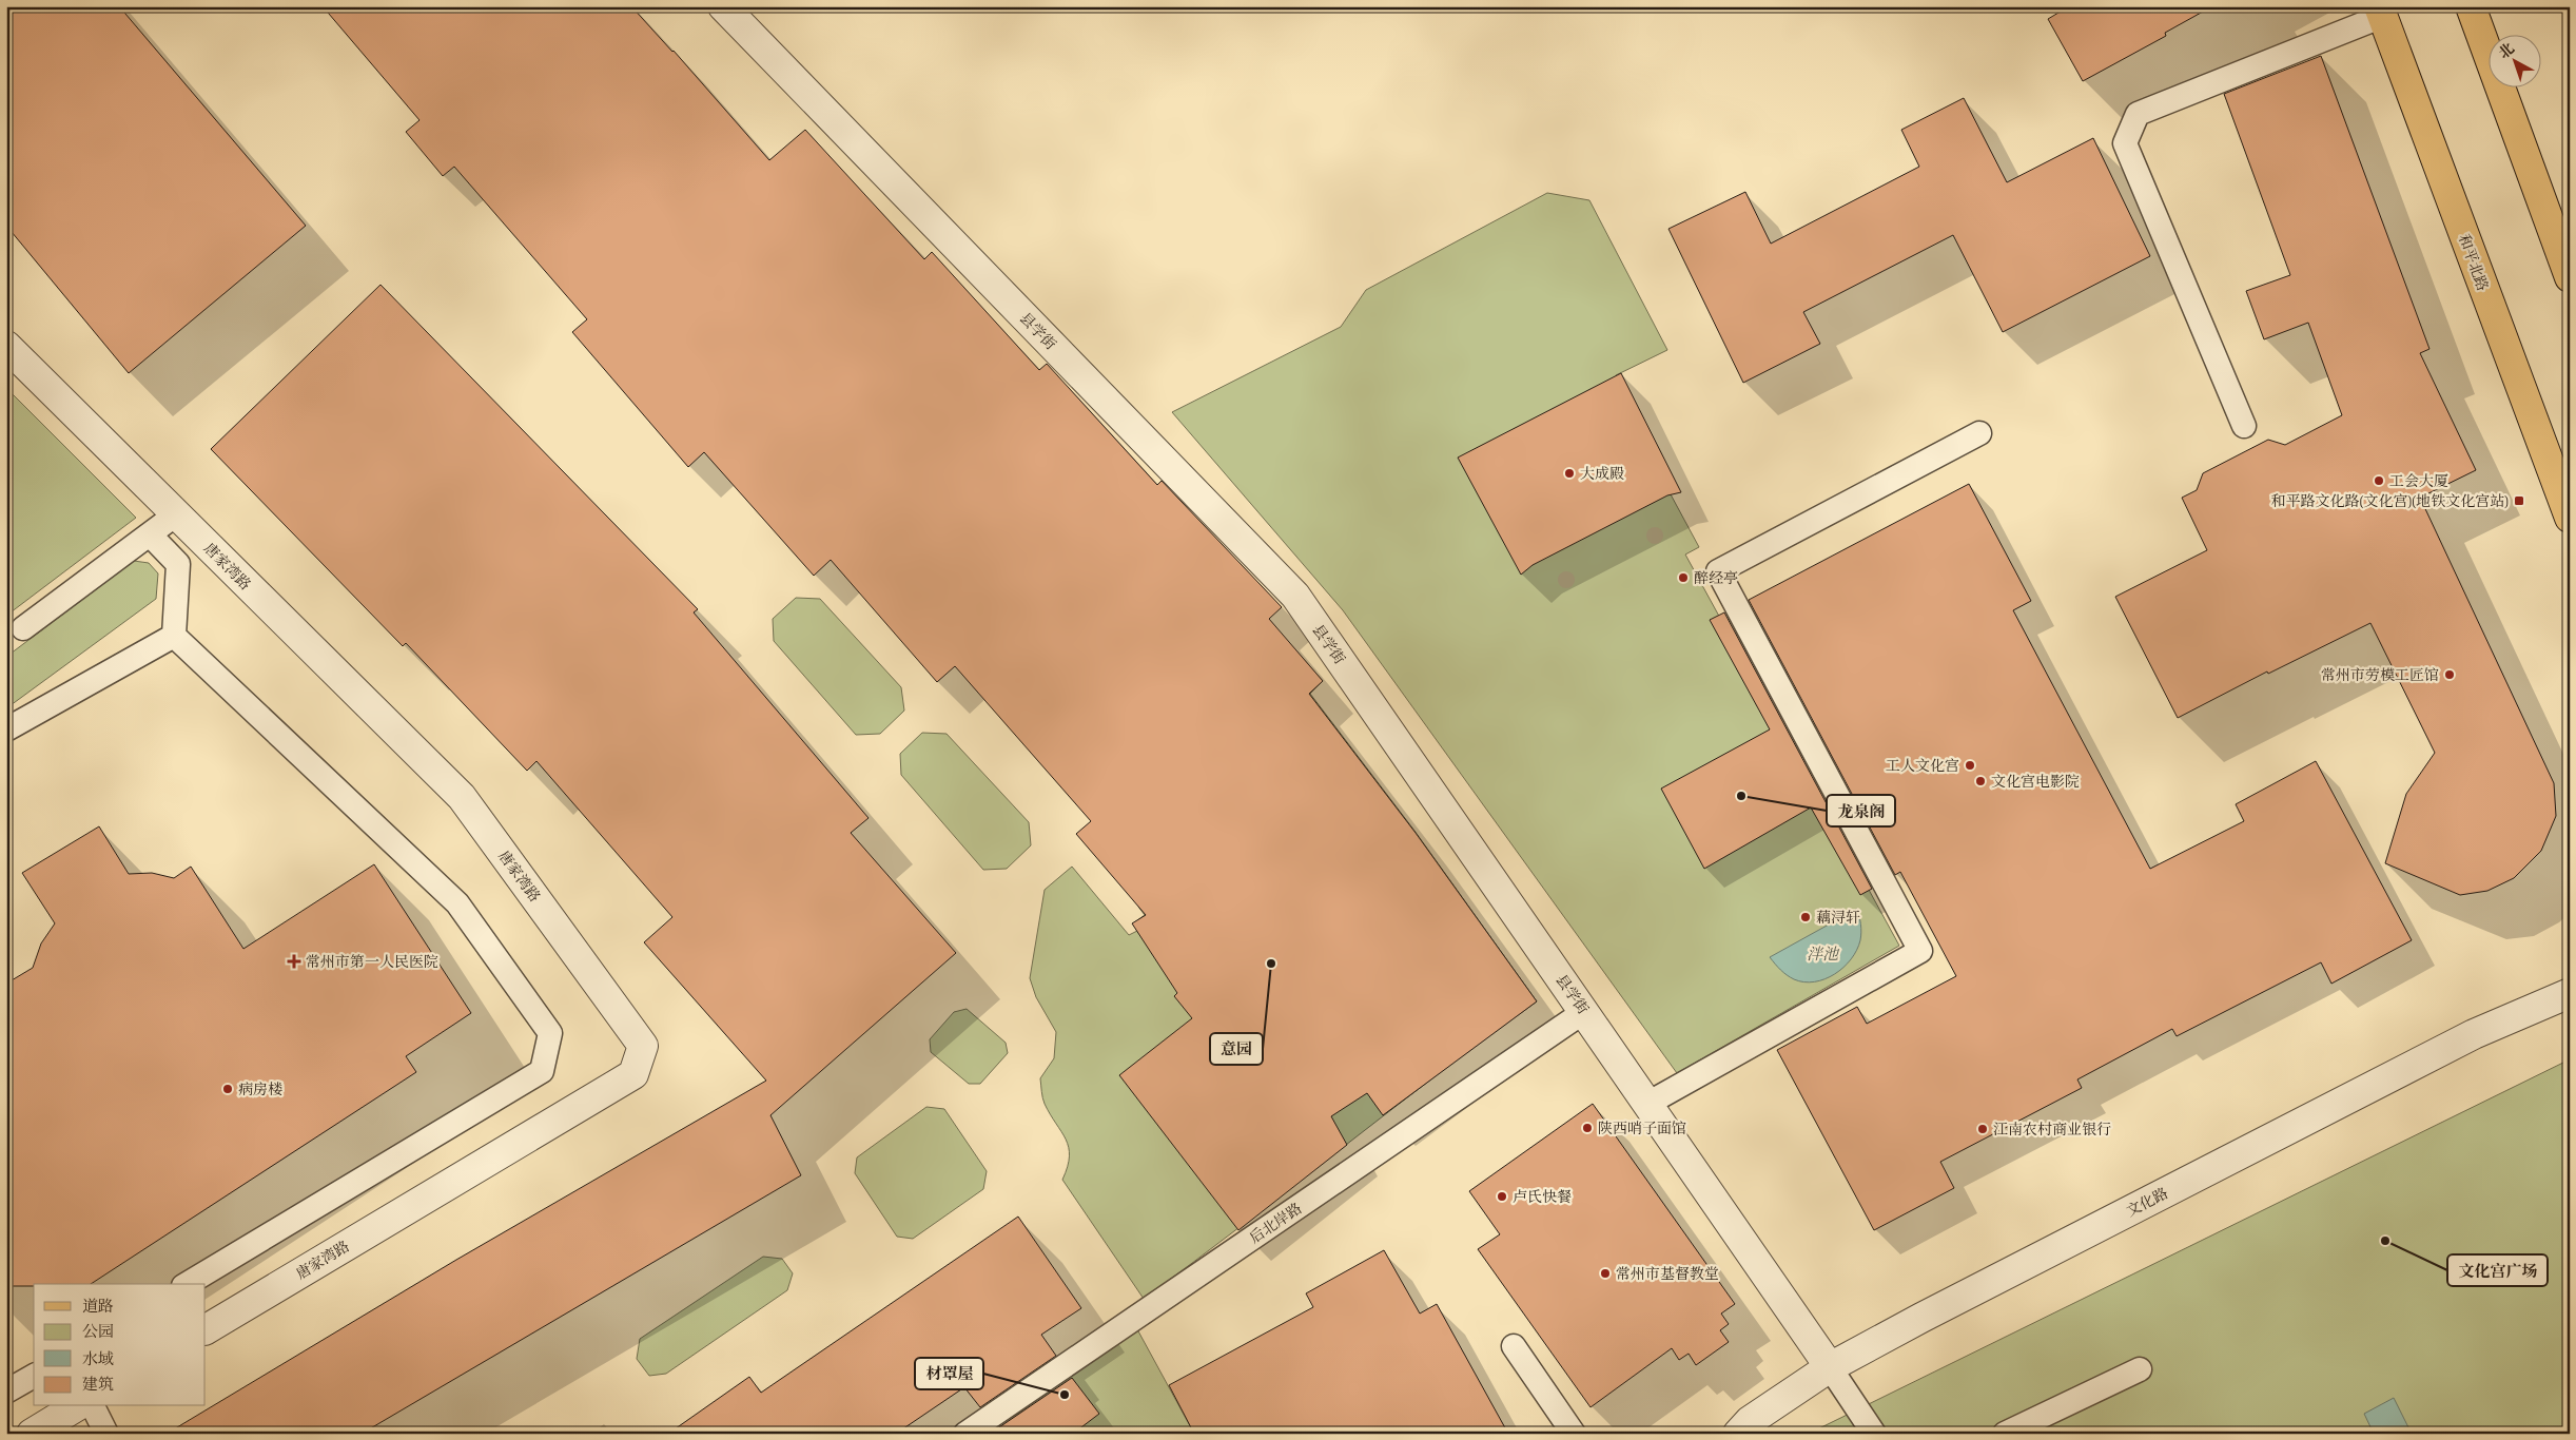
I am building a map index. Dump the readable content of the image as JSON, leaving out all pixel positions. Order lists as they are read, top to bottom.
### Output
{
  "streets": {
    "main road": ["和平北路"],
    "street": ["县学街", "唐家湾路", "文化路"],
    "lane": ["后北岸路"]
  },
  "crossings": [
    ["县学街", "文化路"],
    ["县学街", "后北岸路"]
  ],
  "water": ["泮池"],
  "places": {
    "other": [
      "大成殿",
      "工会大厦",
      "醉经亭",
      "常州市劳模工匠馆",
      "工人文化宫",
      "文化宫电影院",
      "龙泉阁",
      "藕浔轩",
      "意园",
      "病房楼",
      "陕西哨子面馆",
      "江南农村商业银行",
      "卢氏快餐",
      "文化宫广场",
      "常州市基督教堂",
      "材罩屋"
    ],
    "transit": ["和平路文化路(文化宫)(地铁文化宫站)"],
    "health": ["常州市第一人民医院"]
  },
  "legend": [
    "道路",
    "公园",
    "水域",
    "建筑"
  ],
  "north": "top left"
}
